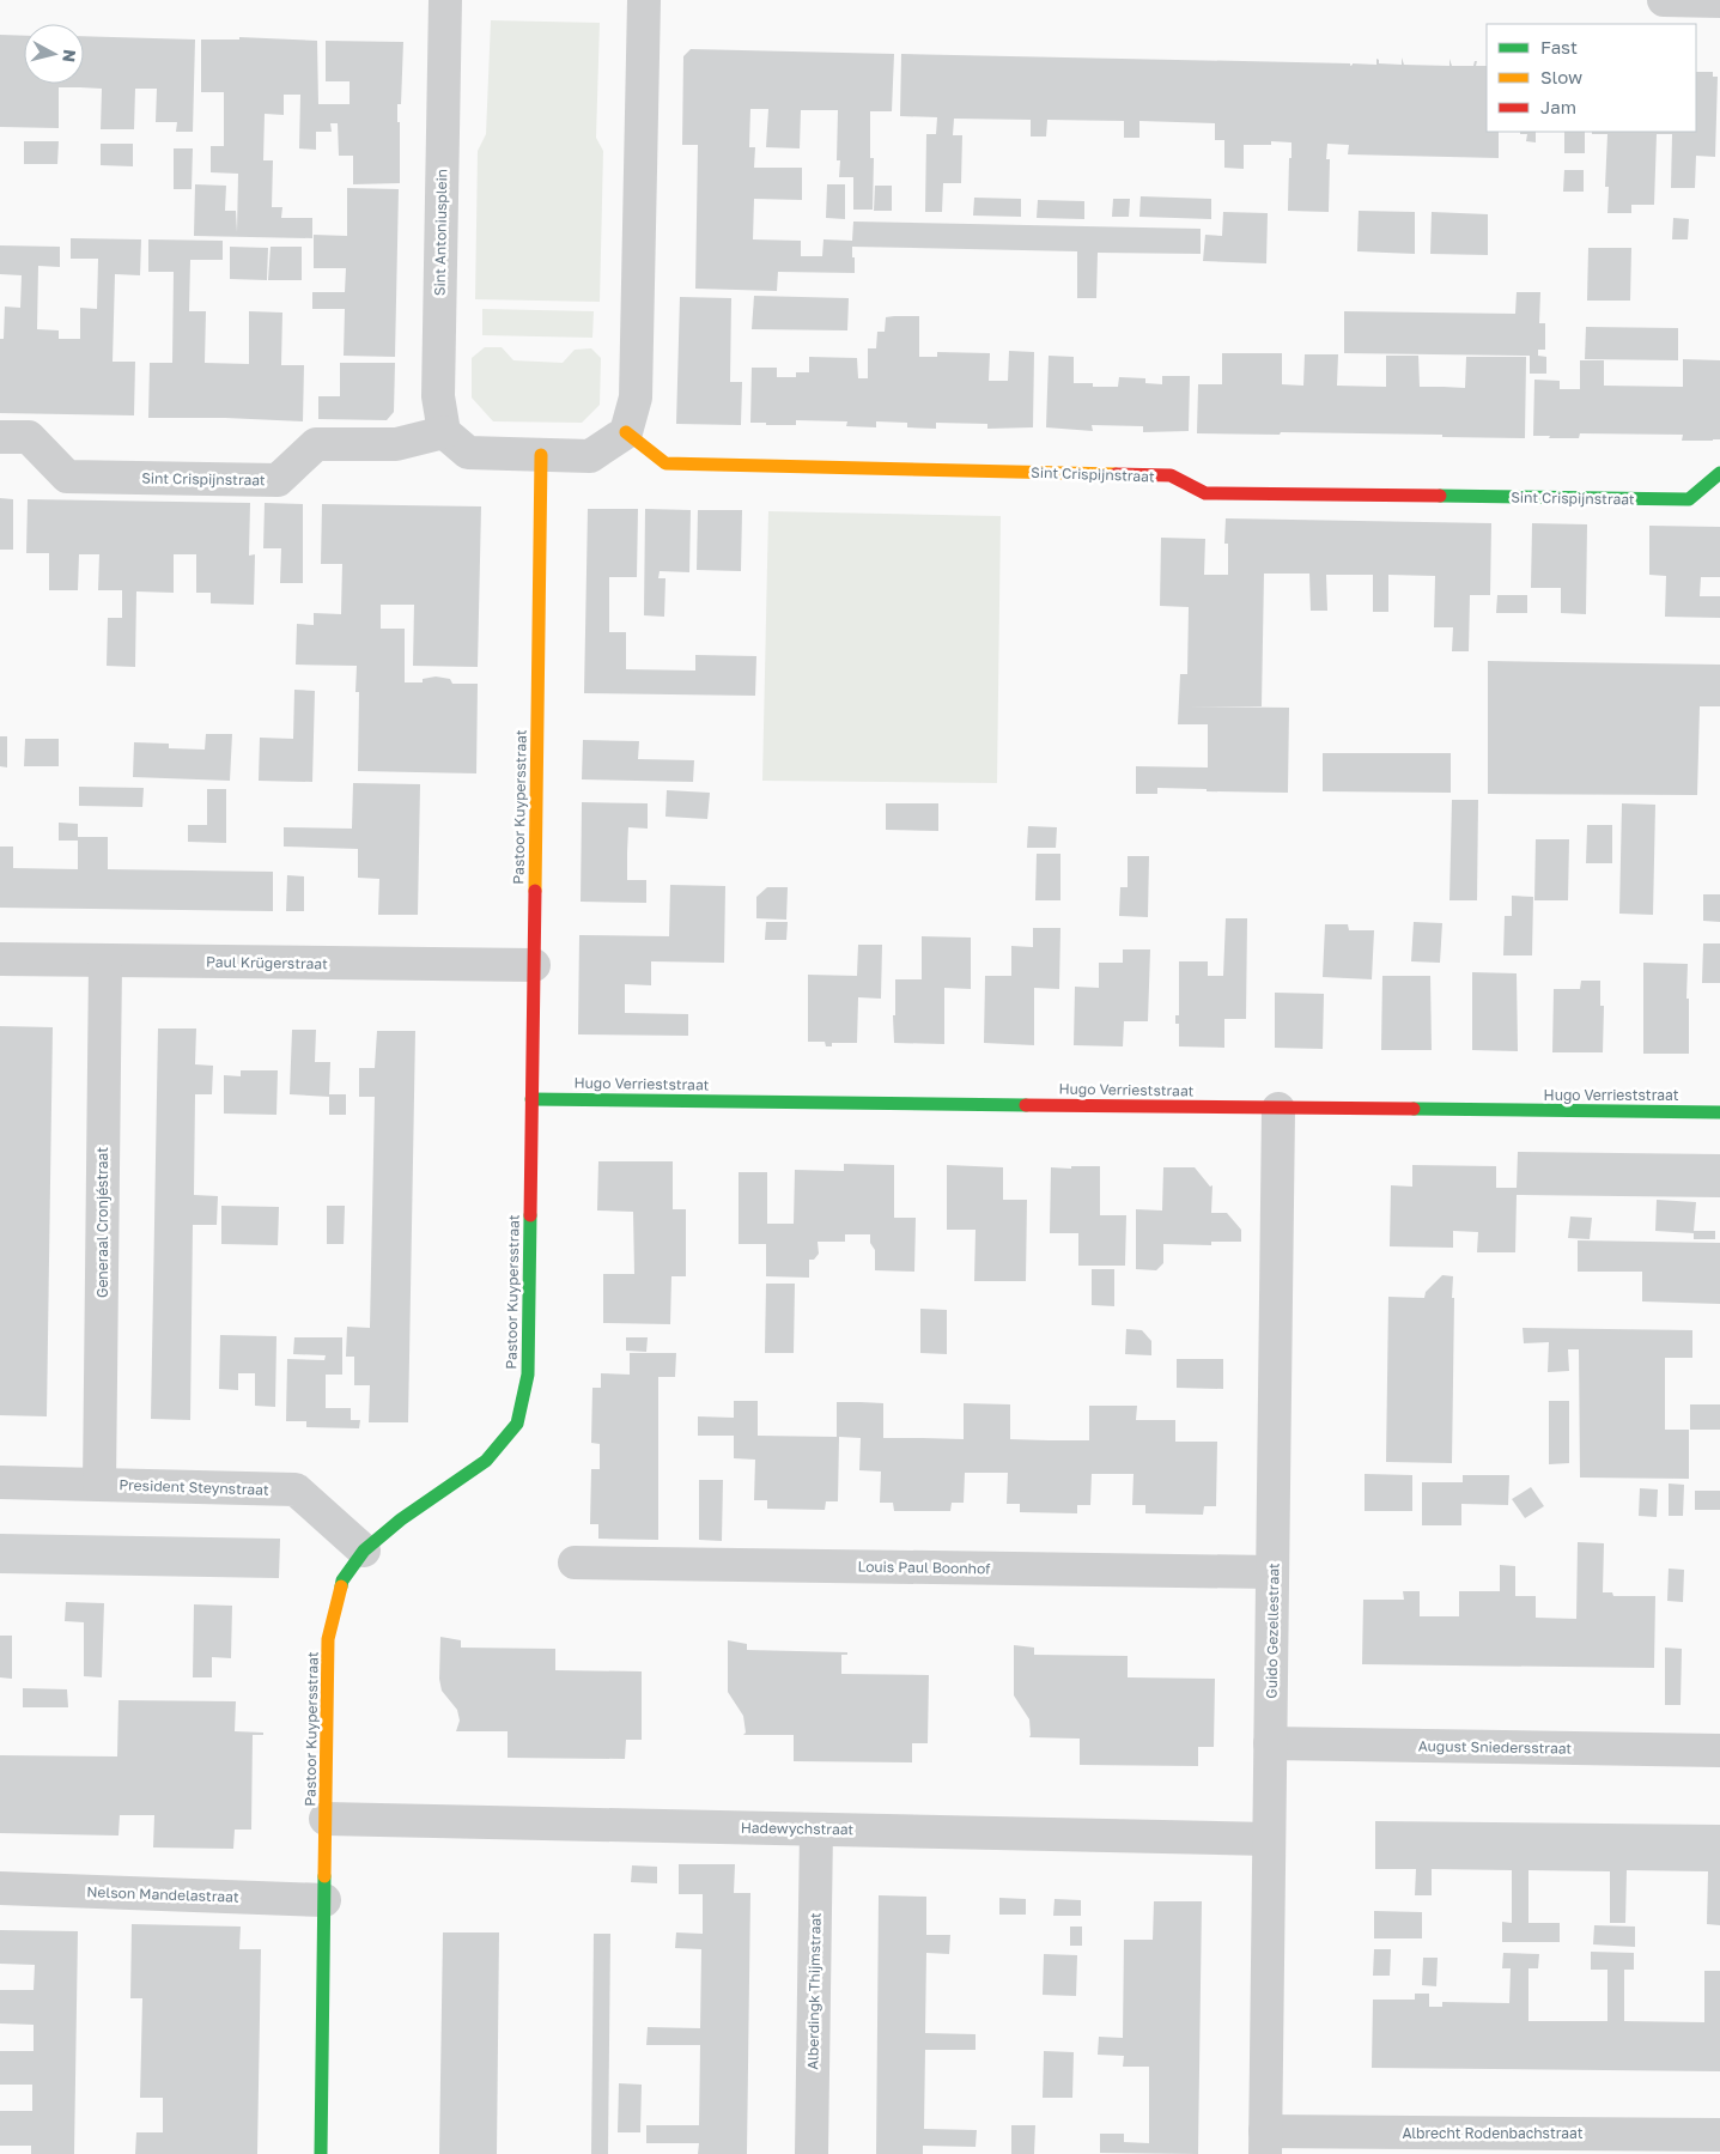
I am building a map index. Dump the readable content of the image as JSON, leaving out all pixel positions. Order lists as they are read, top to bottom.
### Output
{
  "streets": {
    "street": [
      "Sint Antoniusplein",
      "Sint Crispijnstraat",
      "Pastoor Kuypersstraat",
      "Paul Krügerstraat",
      "Hugo Verrieststraat",
      "Generaal Cronjéstraat",
      "President Steynstraat",
      "Louis Paul Boonhof",
      "Guido Gezellestraat",
      "August Sniedersstraat",
      "Hadewychstraat",
      "Nelson Mandelastraat",
      "Alberdingk Thijmstraat",
      "Albrecht Rodenbachstraat"
    ]
  },
  "crossings": [
    ["Sint Antoniusplein", "Sint Crispijnstraat"],
    ["Sint Crispijnstraat", "Pastoor Kuypersstraat"],
    ["Pastoor Kuypersstraat", "Paul Krügerstraat"],
    ["Pastoor Kuypersstraat", "Hugo Verrieststraat"],
    ["Pastoor Kuypersstraat", "President Steynstraat"],
    ["Pastoor Kuypersstraat", "Hadewychstraat"],
    ["Pastoor Kuypersstraat", "Nelson Mandelastraat"],
    ["Paul Krügerstraat", "Generaal Cronjéstraat"],
    ["Hugo Verrieststraat", "Guido Gezellestraat"],
    ["Generaal Cronjéstraat", "President Steynstraat"],
    ["Louis Paul Boonhof", "Guido Gezellestraat"],
    ["Guido Gezellestraat", "August Sniedersstraat"],
    ["Guido Gezellestraat", "Hadewychstraat"],
    ["Guido Gezellestraat", "Albrecht Rodenbachstraat"],
    ["Hadewychstraat", "Alberdingk Thijmstraat"]
  ],
  "legend": ["Fast", "Slow", "Jam"],
  "north": "right"
}
